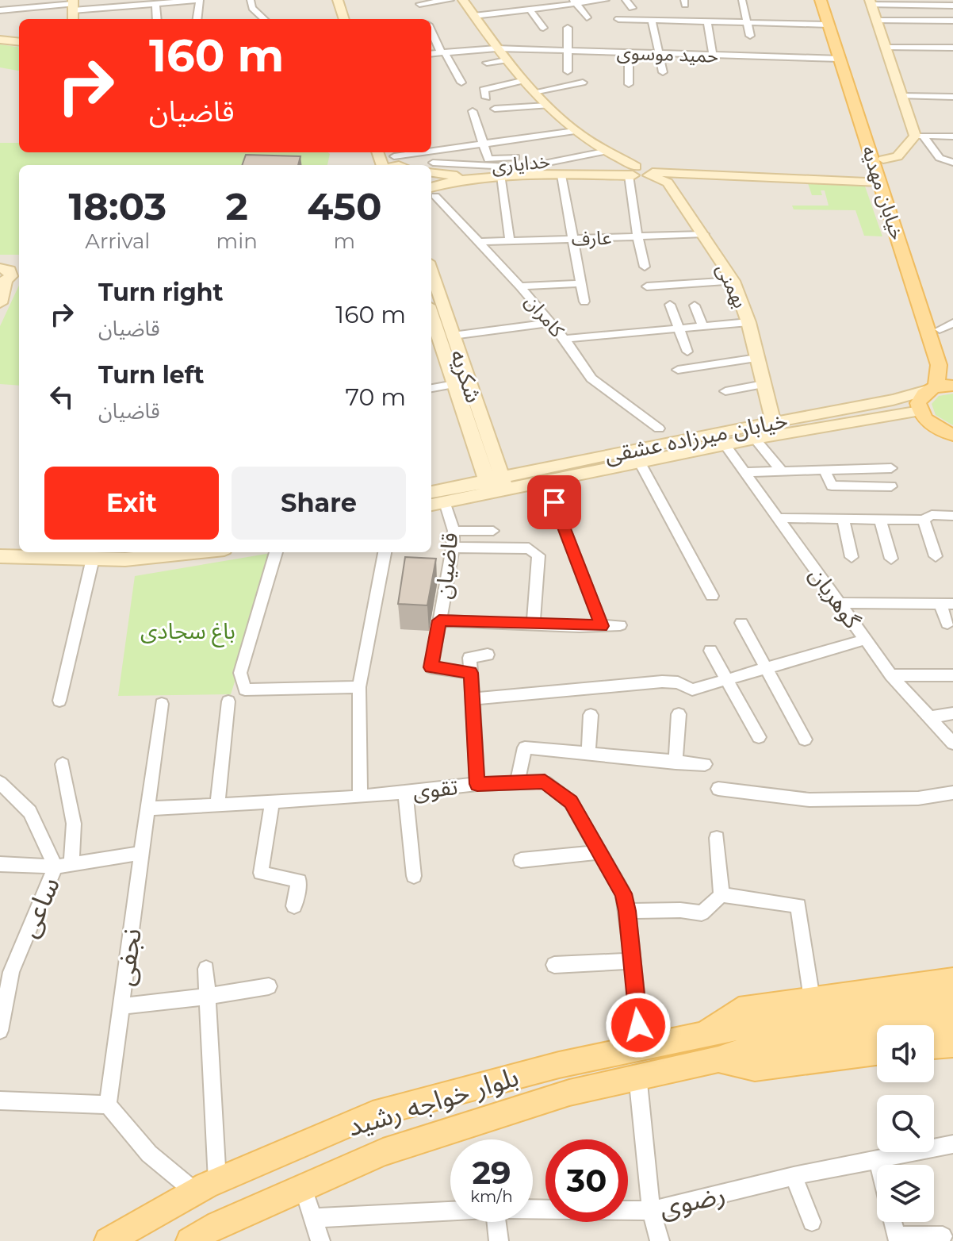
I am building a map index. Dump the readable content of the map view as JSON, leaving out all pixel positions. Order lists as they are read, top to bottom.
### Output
{
  "streets": {
    "main road": ["خیابان مهدیه", "بلوار خواجه رشید"],
    "street": [
      "حمید موسوی",
      "خدایاری",
      "عارف",
      "بهمنی",
      "کامران",
      "شکریه",
      "خیابان میرزاده عشقی",
      "قاضیان",
      "گوهریان",
      "تقوی",
      "ساعی",
      "نجفی",
      "رضوی"
    ]
  },
  "crossings": [
    ["حمید موسوی", "خیابان مهدیه"],
    ["خدایاری", "کامران"],
    ["خیابان مهدیه", "خیابان میرزاده عشقی"],
    ["عارف", "بهمنی"],
    ["عارف", "کامران"],
    ["بهمنی", "خیابان میرزاده عشقی"],
    ["شکریه", "خیابان میرزاده عشقی"],
    ["خیابان میرزاده عشقی", "قاضیان"],
    ["خیابان میرزاده عشقی", "گوهریان"],
    ["تقوی", "نجفی"],
    ["تقوی", "بلوار خواجه رشید"],
    ["ساعی", "نجفی"]
  ],
  "parks": ["باغ سجادی"],
  "page": {
    "turn": ["160 m", "قاضیان"],
    "eta": [
      "18:03",
      "Arrival",
      "2",
      "min",
      "450",
      "m"
    ],
    "list": [
      {
        "name": "Turn right",
        "note": "قاضیان",
        "value": "160 m"
      },
      {
        "name": "Turn left",
        "note": "قاضیان",
        "value": "70 m"
      }
    ],
    "buttons": ["Exit", "Share"],
    "speed": "29 km/h",
    "limit": "30"
  }
}
